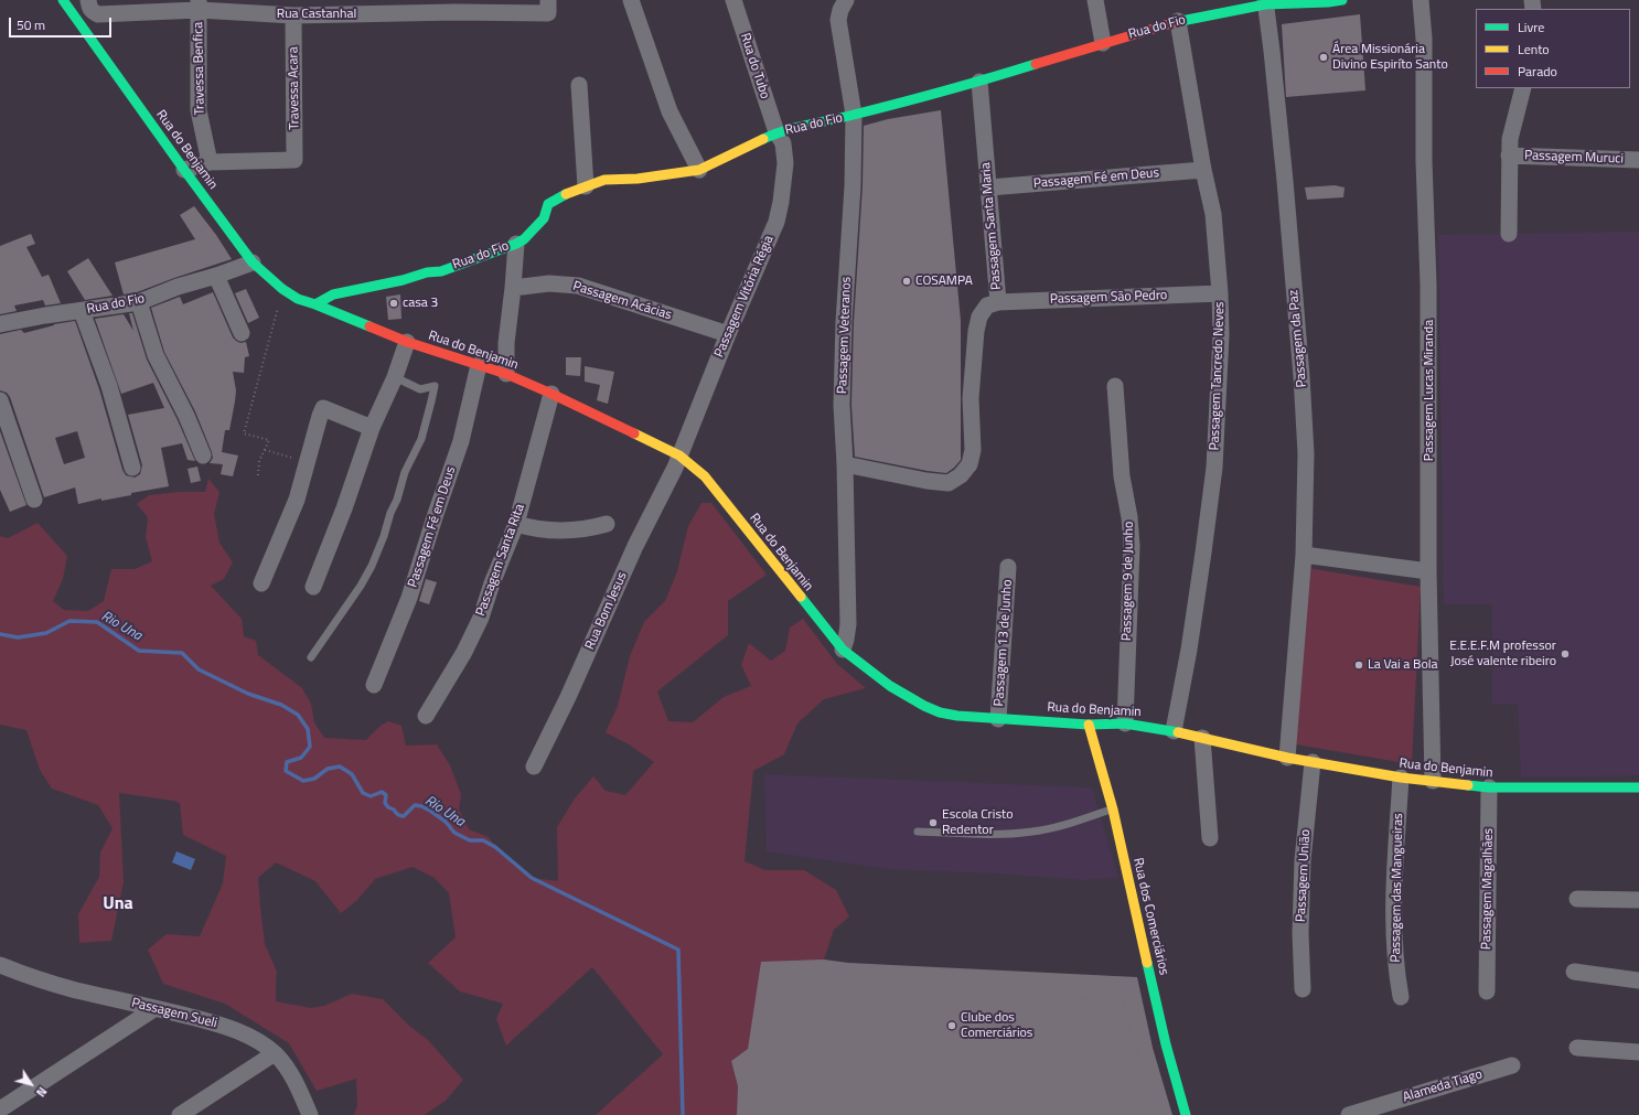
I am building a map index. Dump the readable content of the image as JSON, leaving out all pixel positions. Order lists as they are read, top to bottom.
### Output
{
  "streets": {
    "main road": ["Rua do Fio", "Rua do Benjamin", "Rua dos Comerciários"],
    "street": [
      "Rua Castanhal",
      "Rua do Tubo",
      "Travessa Benfica",
      "Travessa Acara",
      "Passagem Muruci",
      "Passagem Fé em Deus",
      "Passagem Santa Maria",
      "Passagem Vitória Régia",
      "Passagem São Pedro",
      "Passagem Acácias",
      "Passagem Veteranos",
      "Passagem da Paz",
      "Passagem Tancredo Neves",
      "Passagem Lucas Miranda",
      "Passagem Santa Rita",
      "Passagem 9 de Junho",
      "Rua Bom Jesus",
      "Passagem 13 de Junho",
      "Passagem União",
      "Passagem das Mangueiras",
      "Passagem Magalhães",
      "Passagem Sueli",
      "Alameda Tiago"
    ]
  },
  "crossings": [
    ["Rua Castanhal", "Travessa Benfica"],
    ["Rua Castanhal", "Travessa Acara"],
    ["Rua do Fio", "Rua do Tubo"],
    ["Rua do Fio", "Rua do Benjamin"],
    ["Rua do Fio", "Passagem Santa Maria"],
    ["Rua do Fio", "Passagem Vitória Régia"],
    ["Rua do Fio", "Passagem Veteranos"],
    ["Rua do Fio", "Passagem da Paz"],
    ["Rua do Fio", "Passagem Tancredo Neves"],
    ["Rua do Tubo", "Passagem Vitória Régia"],
    ["Travessa Benfica", "Travessa Acara"],
    ["Rua do Benjamin", "Passagem Fé em Deus"],
    ["Rua do Benjamin", "Passagem Vitória Régia"],
    ["Rua do Benjamin", "Passagem Veteranos"],
    ["Rua do Benjamin", "Passagem da Paz"],
    ["Rua do Benjamin", "Passagem Tancredo Neves"],
    ["Rua do Benjamin", "Passagem Lucas Miranda"],
    ["Rua do Benjamin", "Passagem Santa Rita"],
    ["Rua do Benjamin", "Passagem 9 de Junho"],
    ["Rua do Benjamin", "Rua Bom Jesus"],
    ["Rua do Benjamin", "Passagem 13 de Junho"],
    ["Rua do Benjamin", "Passagem União"],
    ["Rua do Benjamin", "Passagem das Mangueiras"],
    ["Rua do Benjamin", "Passagem Magalhães"],
    ["Rua do Benjamin", "Rua dos Comerciários"],
    ["Passagem Fé em Deus", "Passagem Santa Maria"],
    ["Passagem Fé em Deus", "Passagem Tancredo Neves"],
    ["Passagem Santa Maria", "Passagem São Pedro"],
    ["Passagem Santa Maria", "Passagem Veteranos"],
    ["Passagem Vitória Régia", "Passagem Acácias"],
    ["Passagem Vitória Régia", "Rua Bom Jesus"],
    ["Passagem São Pedro", "Passagem Tancredo Neves"]
  ],
  "districts": ["Una"],
  "water": ["Rio Una"],
  "places": [
    "Área Missionária Divino Espiríto Santo",
    "COSAMPA",
    "casa 3",
    "E.E.E.F.M professor José valente ribeiro",
    "La Vai a Bola",
    "Escola Cristo Redentor",
    "Clube dos Comerciários"
  ],
  "legend": ["Livre", "Lento", "Parado"],
  "scale_bar": "50 m",
  "north": "bottom right"
}
